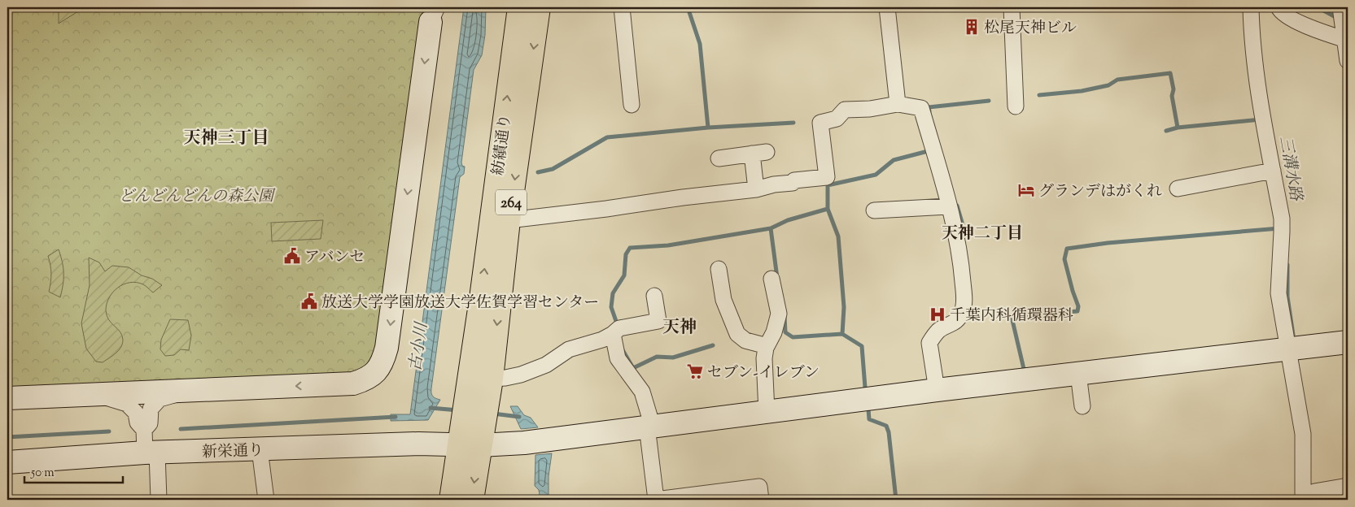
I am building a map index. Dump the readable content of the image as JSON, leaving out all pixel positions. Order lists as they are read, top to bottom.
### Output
{
  "streets": {
    "highway": ["紡績通り", "264"],
    "street": ["新栄通り"]
  },
  "crossings": [
    ["紡績通り", "新栄通り"]
  ],
  "districts": ["天神三丁目", "天神二丁目", "天神"],
  "water": ["三溝水路", "古小川"],
  "parks": ["どんどんどんの森公園"],
  "places": {
    "building": ["松尾天神ビル"],
    "hotel": ["グランデはがくれ"],
    "public building": ["アバンセ", "放送大学学園放送大学佐賀学習センター"],
    "hospital": ["千葉内科循環器科"],
    "supermarket": ["セブン-イレブン"]
  },
  "scale_bar": "50 m"
}
